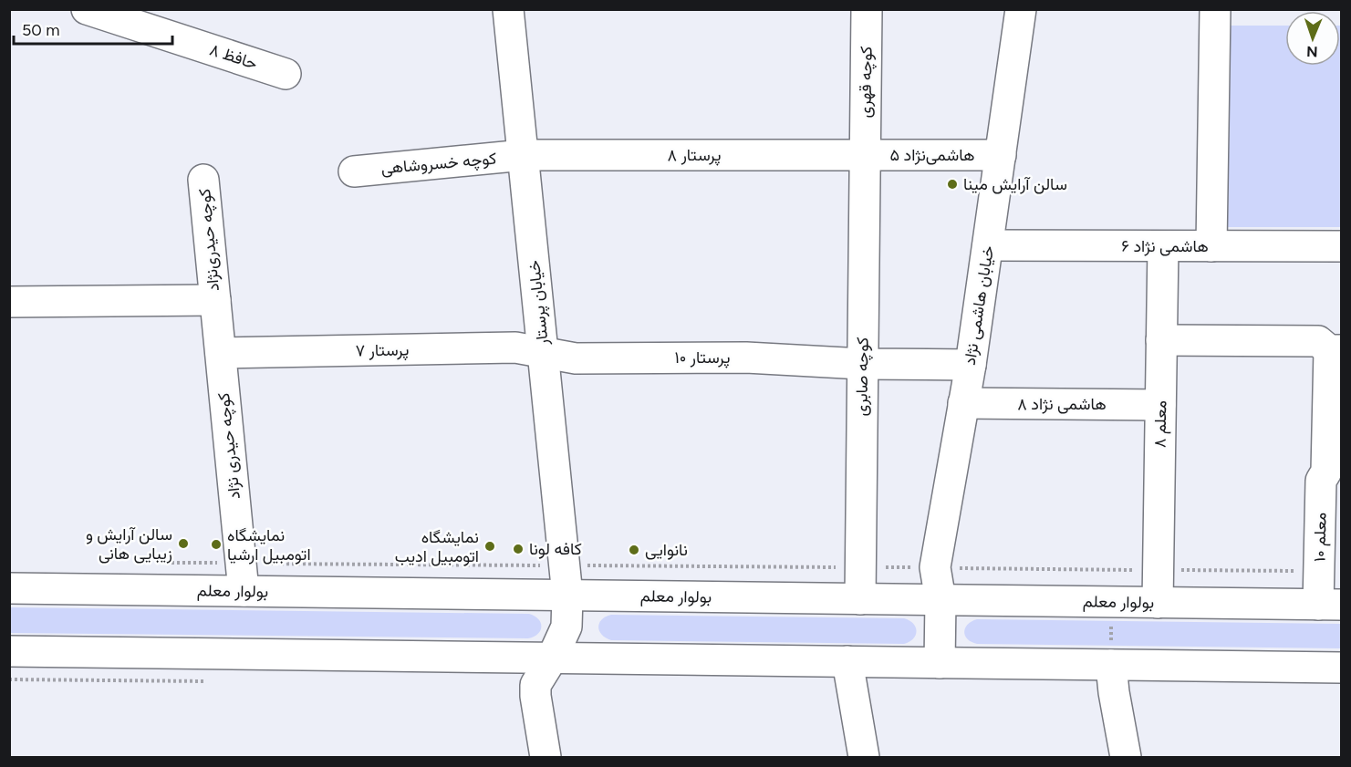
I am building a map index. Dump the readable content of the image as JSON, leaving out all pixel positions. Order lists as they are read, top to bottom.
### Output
{
  "streets": {
    "street": [
      "حافظ ۸",
      "کوچه قهری",
      "پرستار ۸",
      "هاشمی‌نژاد ۵",
      "کوچه خسروشاهی",
      "کوچه حیدری‌نژاد",
      "هاشمی نژاد ۶",
      "خیابان پرستار",
      "خیابان هاشمی نژاد",
      "پرستار ۷",
      "پرستار ۱۰",
      "کوچه صابری",
      "هاشمی نژاد ۸",
      "معلم ۸",
      "کوچه حیدری نژاد",
      "معلم ۱۰",
      "بولوار معلم"
    ]
  },
  "crossings": [
    ["کوچه قهری", "پرستار ۸"],
    ["کوچه قهری", "هاشمی‌نژاد ۵"],
    ["کوچه قهری", "کوچه صابری"],
    ["پرستار ۸", "هاشمی‌نژاد ۵"],
    ["پرستار ۸", "کوچه خسروشاهی"],
    ["پرستار ۸", "خیابان پرستار"],
    ["پرستار ۸", "کوچه صابری"],
    ["هاشمی‌نژاد ۵", "خیابان هاشمی نژاد"],
    ["هاشمی‌نژاد ۵", "کوچه صابری"],
    ["کوچه خسروشاهی", "خیابان پرستار"],
    ["کوچه حیدری‌نژاد", "کوچه حیدری نژاد"],
    ["هاشمی نژاد ۶", "خیابان هاشمی نژاد"],
    ["هاشمی نژاد ۶", "معلم ۸"],
    ["خیابان پرستار", "پرستار ۷"],
    ["خیابان پرستار", "پرستار ۱۰"],
    ["خیابان پرستار", "بولوار معلم"],
    ["خیابان هاشمی نژاد", "پرستار ۱۰"],
    ["خیابان هاشمی نژاد", "هاشمی نژاد ۸"],
    ["خیابان هاشمی نژاد", "بولوار معلم"],
    ["پرستار ۷", "پرستار ۱۰"],
    ["پرستار ۷", "کوچه حیدری نژاد"],
    ["پرستار ۱۰", "کوچه صابری"],
    ["کوچه صابری", "بولوار معلم"],
    ["هاشمی نژاد ۸", "معلم ۸"],
    ["معلم ۸", "بولوار معلم"],
    ["کوچه حیدری نژاد", "بولوار معلم"],
    ["معلم ۱۰", "بولوار معلم"]
  ],
  "places": [
    "سالن آرایش مینا",
    "سالن آرایش و زیبایی هانی",
    "نمایشگاه اتومبیل ارشیا",
    "نمایشگاه اتومبیل ادیب",
    "کافه لونا",
    "نانوایی"
  ],
  "scale_bar": "50 m",
  "north": "bottom"
}
